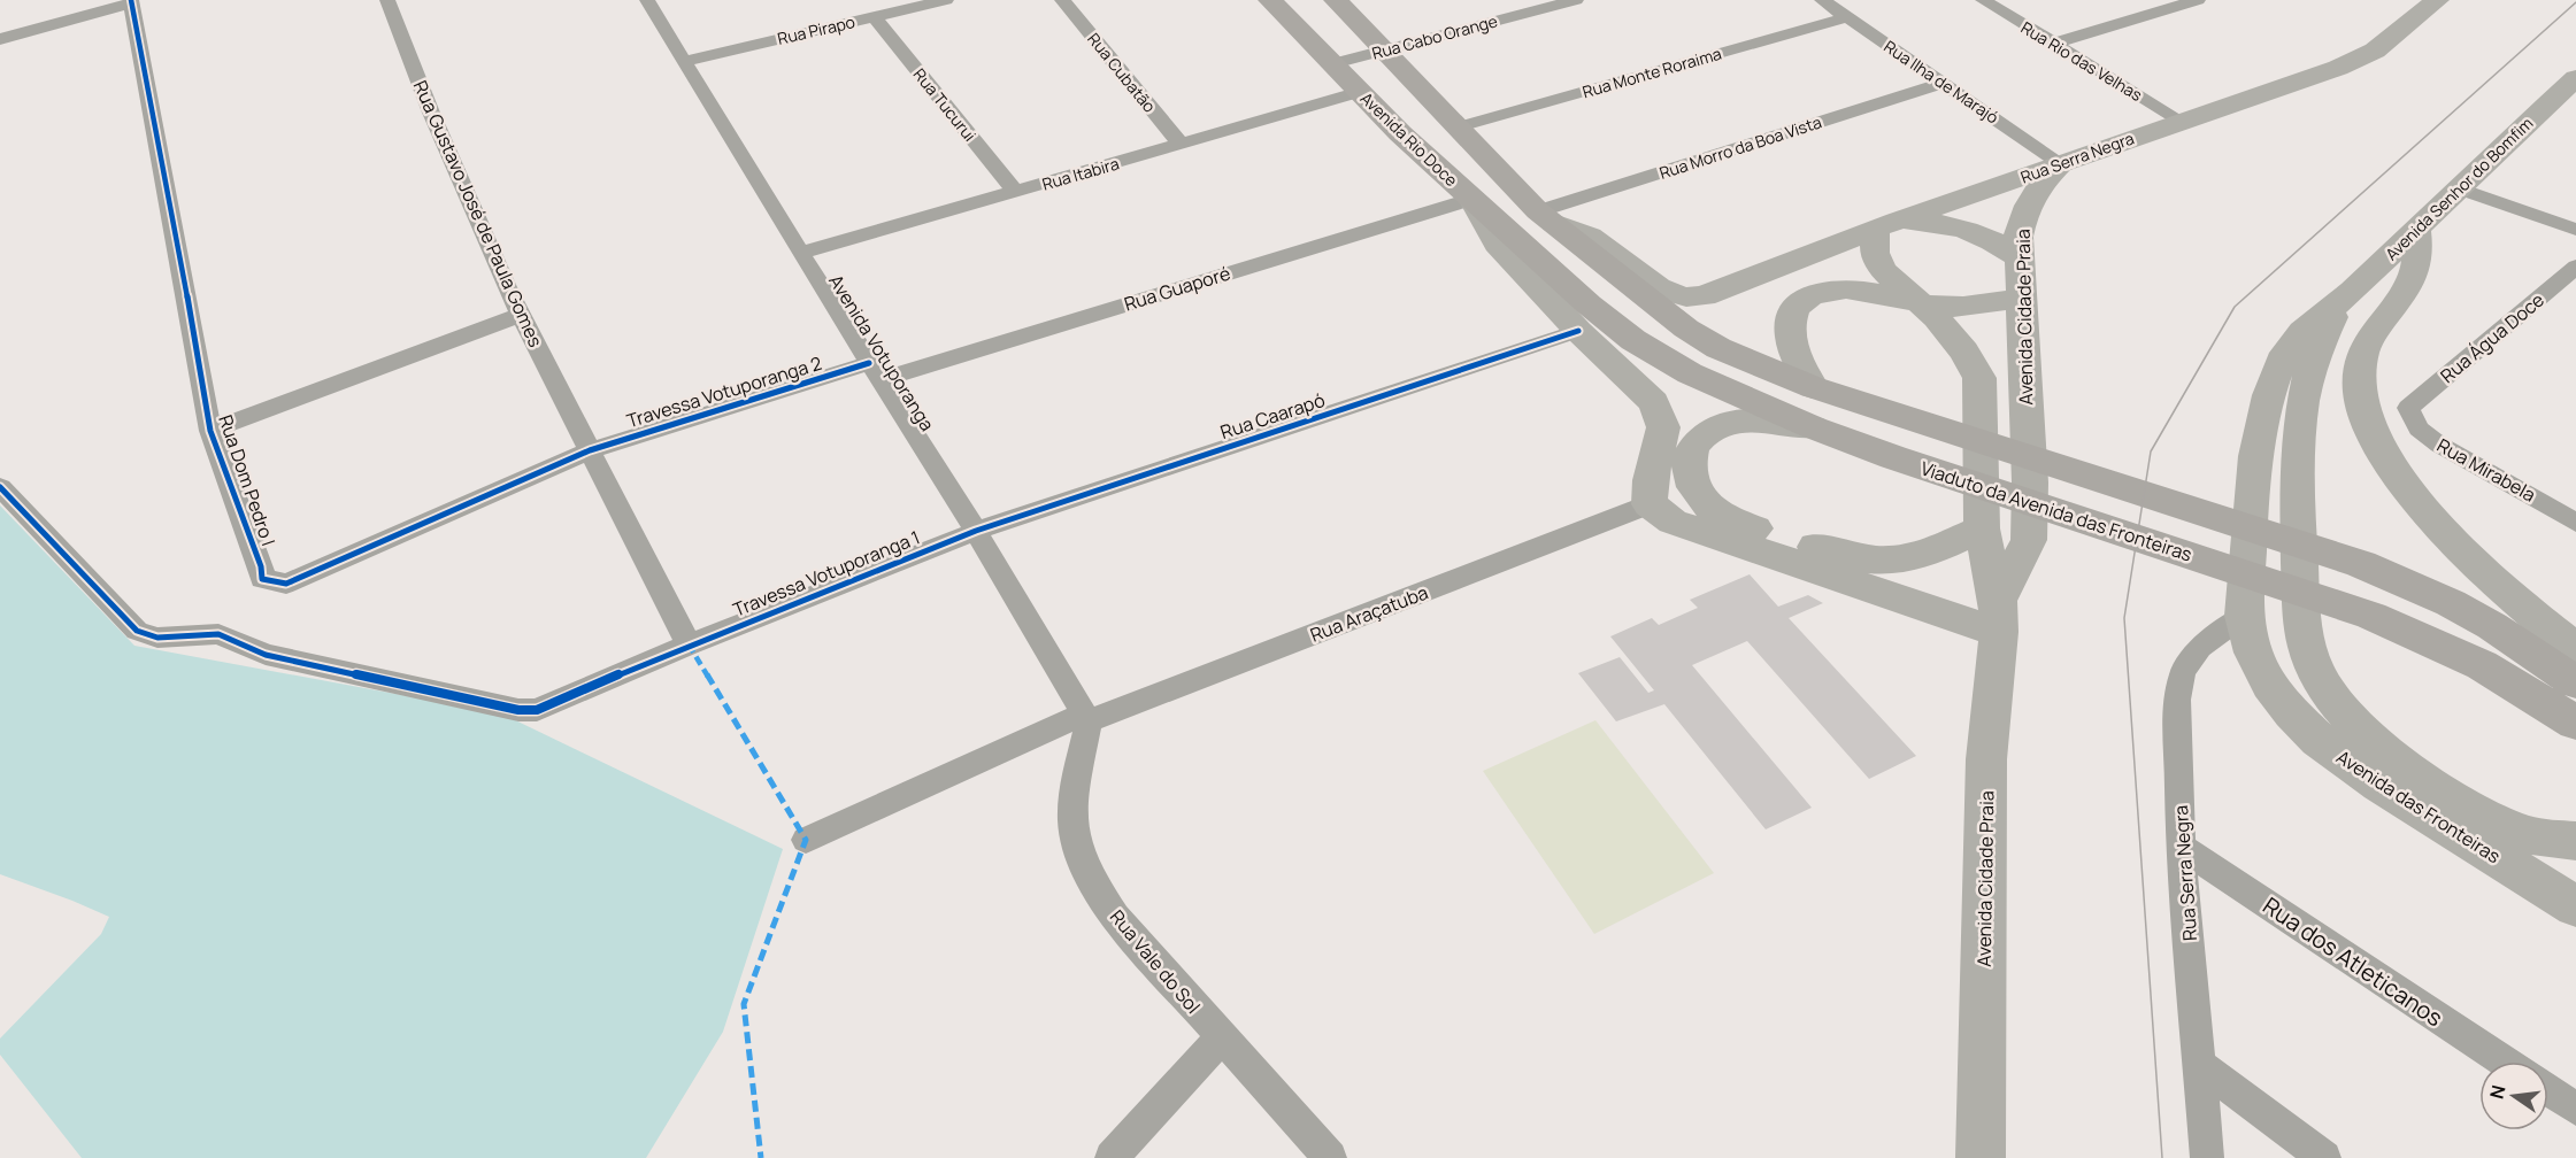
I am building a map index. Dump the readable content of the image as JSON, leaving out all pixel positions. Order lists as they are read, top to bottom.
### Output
{
  "streets": {
    "main road": [
      "Avenida Rio Doce",
      "Rua Serra Negra",
      "Avenida Senhor do Bomfim",
      "Avenida Cidade Praia",
      "Viaduto da Avenida das Fronteiras",
      "Avenida das Fronteiras"
    ],
    "street": [
      "Rua Pirapo",
      "Rua Cabo Orange",
      "Rua Rio das Velhas",
      "Rua Cubatão",
      "Rua Monte Roraima",
      "Rua Ilha de Marajó",
      "Rua Tucurui",
      "Rua Morro da Boa Vista",
      "Rua Itabira",
      "Rua Gustavo José de Paula Gomes",
      "Rua Guaporé",
      "Rua Água Doce",
      "Avenida Votuporanga",
      "Travessa Votuporanga 2",
      "Rua Caarapó",
      "Rua Mirabela",
      "Rua Dom Pedro I",
      "Travessa Votuporanga 1",
      "Rua Araçatuba",
      "Rua Vale do Sol",
      "Rua dos Atleticanos"
    ]
  },
  "crossings": [
    ["Rua Pirapo", "Rua Tucurui"],
    ["Rua Pirapo", "Avenida Votuporanga"],
    ["Rua Cabo Orange", "Avenida Rio Doce"],
    ["Rua Rio das Velhas", "Rua Serra Negra"],
    ["Rua Cubatão", "Rua Itabira"],
    ["Rua Monte Roraima", "Rua Ilha de Marajó"],
    ["Rua Ilha de Marajó", "Rua Morro da Boa Vista"],
    ["Rua Ilha de Marajó", "Rua Serra Negra"],
    ["Rua Ilha de Marajó", "Avenida Cidade Praia"],
    ["Rua Tucurui", "Rua Itabira"],
    ["Avenida Rio Doce", "Rua Itabira"],
    ["Avenida Rio Doce", "Rua Guaporé"],
    ["Avenida Rio Doce", "Viaduto da Avenida das Fronteiras"],
    ["Rua Morro da Boa Vista", "Rua Serra Negra"],
    ["Rua Serra Negra", "Avenida Cidade Praia"],
    ["Rua Serra Negra", "Avenida das Fronteiras"],
    ["Rua Serra Negra", "Rua dos Atleticanos"],
    ["Rua Itabira", "Avenida Votuporanga"],
    ["Avenida Senhor do Bomfim", "Avenida das Fronteiras"],
    ["Rua Gustavo José de Paula Gomes", "Travessa Votuporanga 2"],
    ["Rua Gustavo José de Paula Gomes", "Rua Dom Pedro I"],
    ["Rua Gustavo José de Paula Gomes", "Travessa Votuporanga 1"],
    ["Rua Guaporé", "Avenida Votuporanga"],
    ["Rua Guaporé", "Travessa Votuporanga 2"],
    ["Rua Água Doce", "Rua Mirabela"],
    ["Avenida Votuporanga", "Travessa Votuporanga 2"],
    ["Avenida Votuporanga", "Rua Caarapó"],
    ["Avenida Votuporanga", "Travessa Votuporanga 1"],
    ["Avenida Votuporanga", "Rua Araçatuba"],
    ["Avenida Votuporanga", "Rua Vale do Sol"],
    ["Travessa Votuporanga 2", "Rua Dom Pedro I"],
    ["Rua Caarapó", "Travessa Votuporanga 1"],
    ["Rua Araçatuba", "Rua Vale do Sol"]
  ],
  "north": "left"
}
